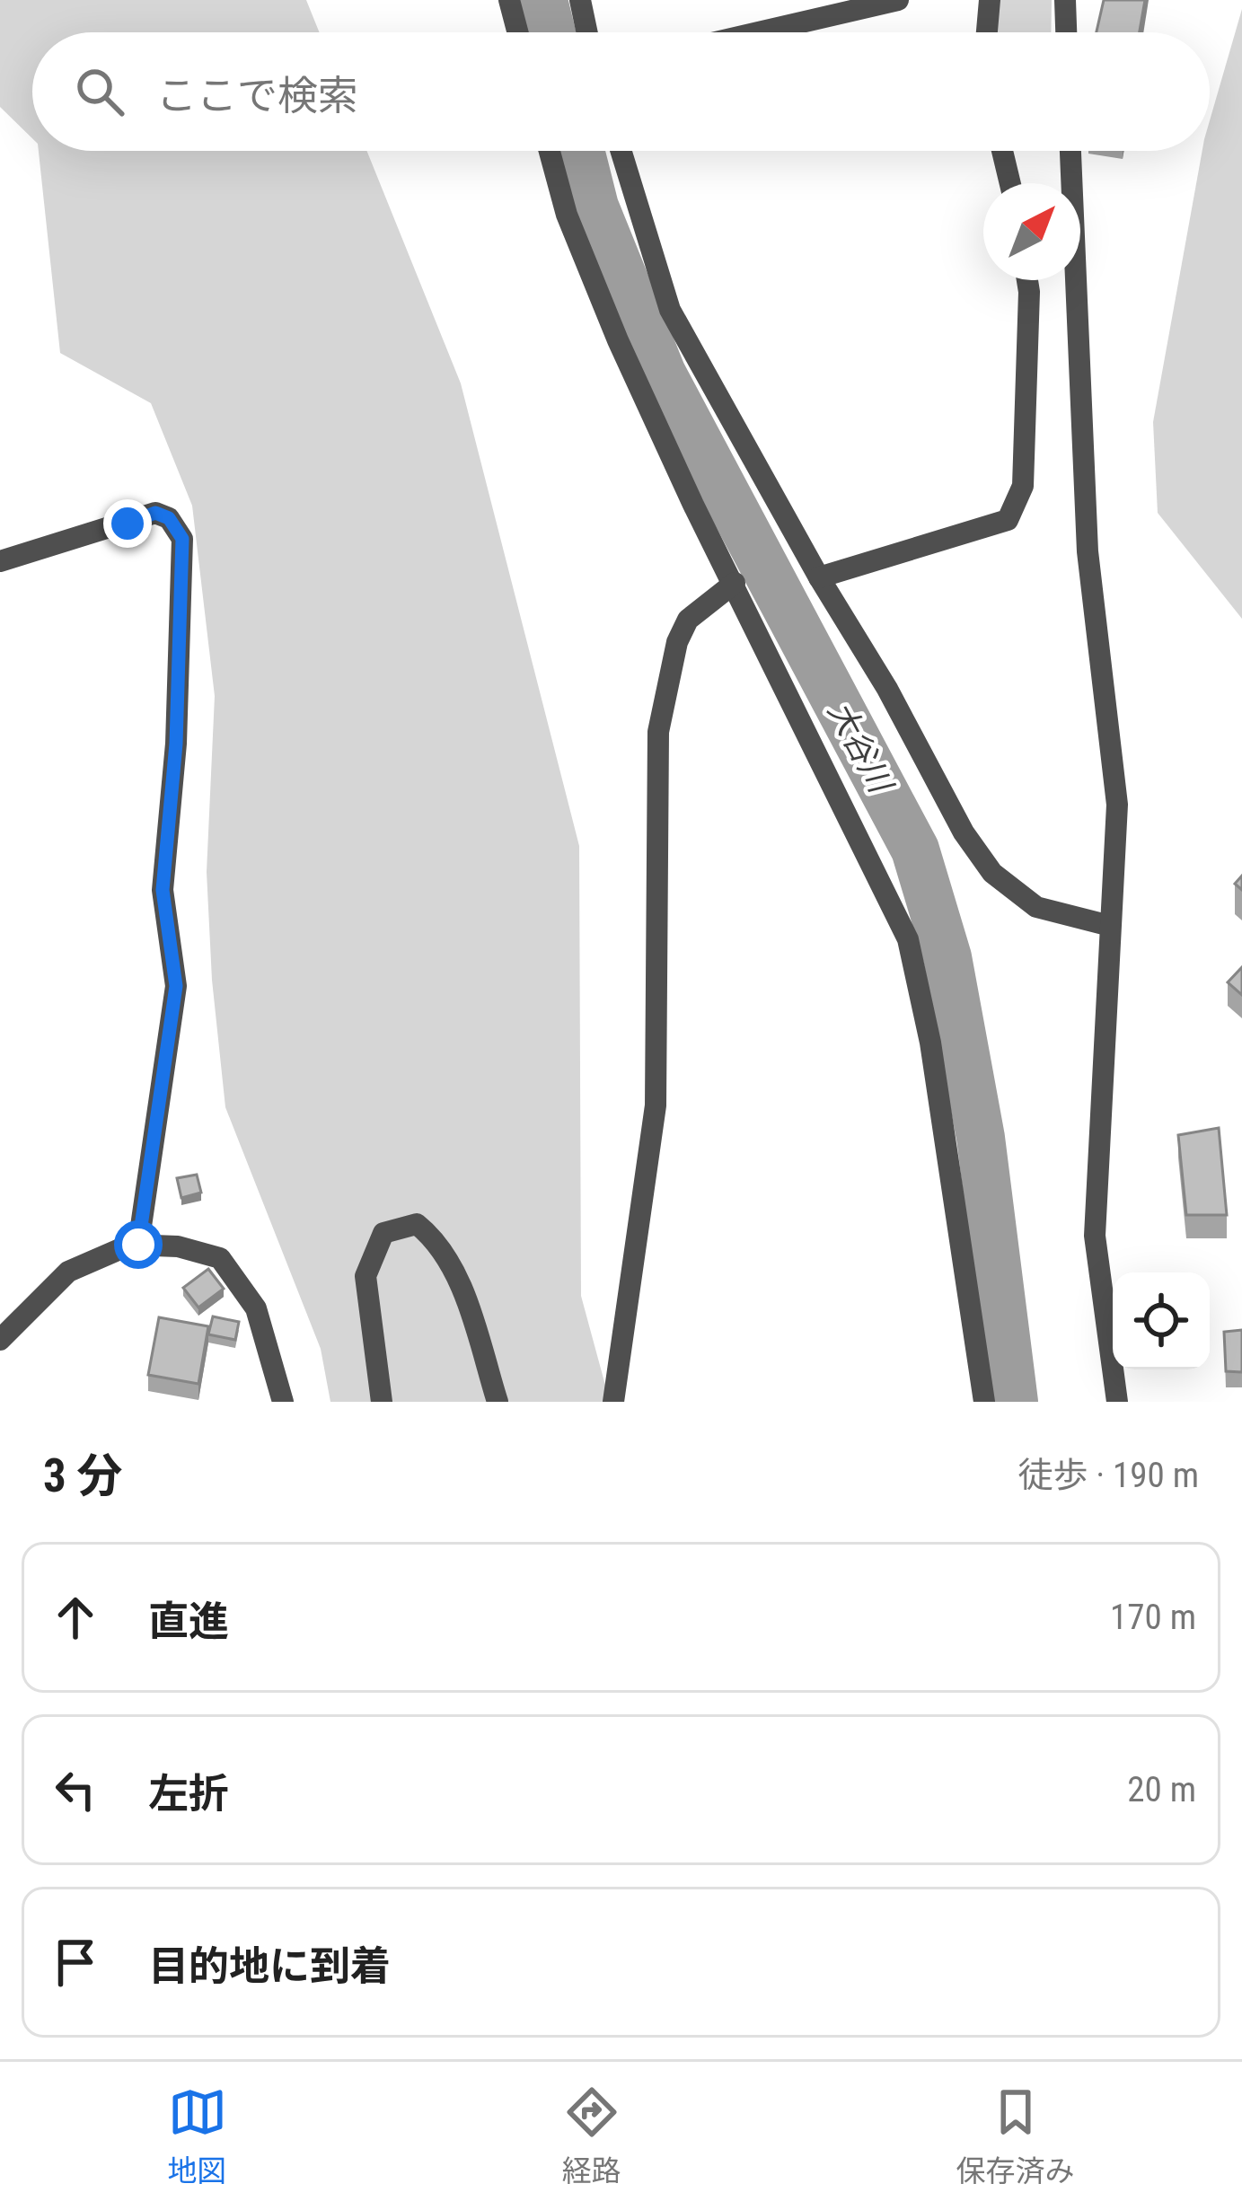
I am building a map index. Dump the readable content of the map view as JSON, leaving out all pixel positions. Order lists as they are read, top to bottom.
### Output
{
  "water": ["大谷川"],
  "north": "top right",
  "page": {
    "search": "ここで検索",
    "heading": ["3 分", "徒歩 · 190 m"],
    "list": [
      ["直進", "170 m"],
      ["左折", "20 m"],
      "目的地に到着"
    ],
    "nav": ["地図", "経路", "保存済み"]
  }
}
